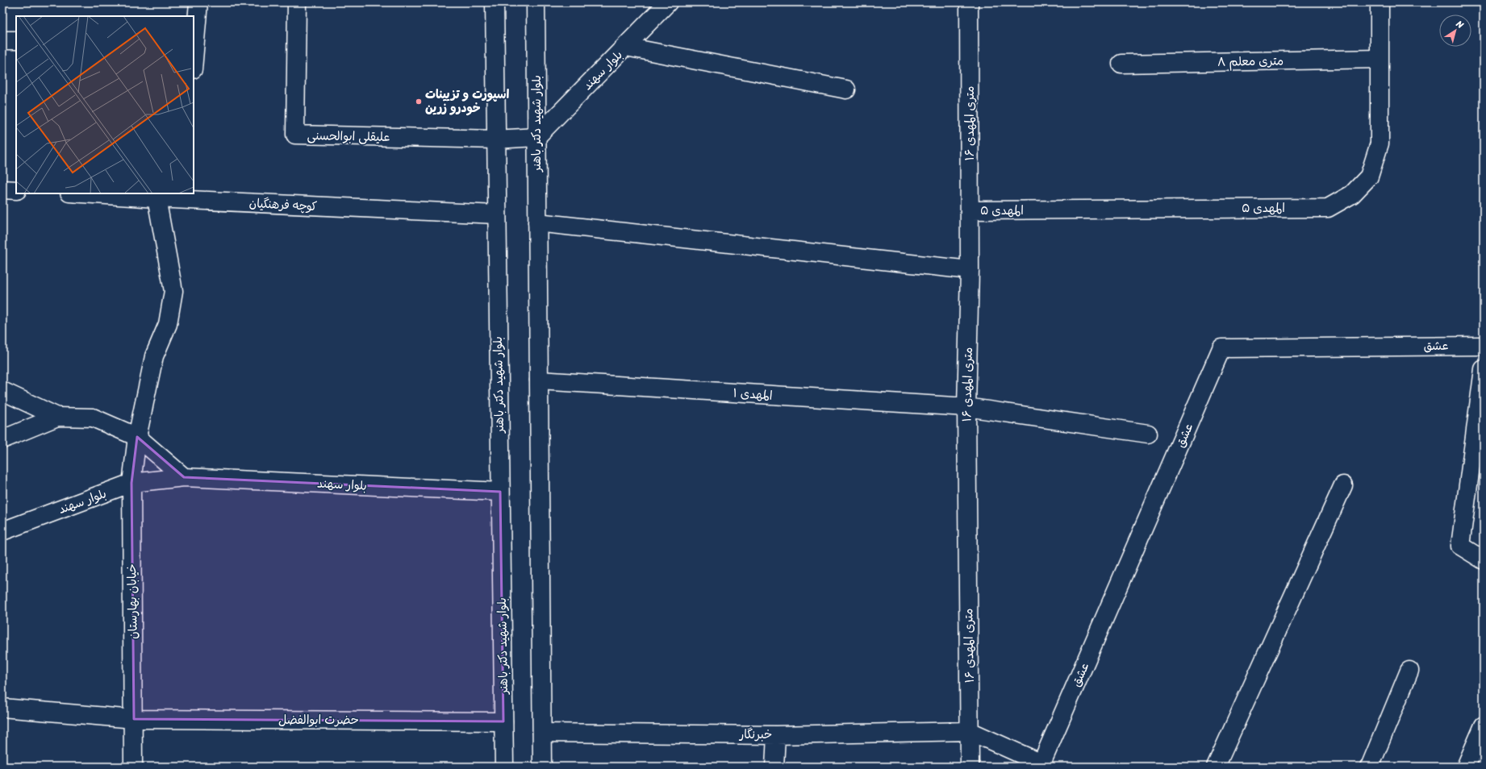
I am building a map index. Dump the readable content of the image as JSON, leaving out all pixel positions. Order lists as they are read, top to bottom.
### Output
{
  "streets": {
    "street": [
      "۸ متری معلم",
      "بلوار سهند",
      "بلوار شهید دکتر باهنر",
      "۱۶ متری المهدی",
      "علیقلی ابوالحسنی",
      "کوچه فرهنگیان",
      "المهدی ۵",
      "عشق",
      "المهدی ۱",
      "خیابان بهارستان",
      "حضرت ابوالفضل",
      "خبرنگار"
    ]
  },
  "crossings": [
    ["۸ متری معلم", "المهدی ۵"],
    ["بلوار سهند", "بلوار شهید دکتر باهنر"],
    ["بلوار سهند", "خیابان بهارستان"],
    ["بلوار شهید دکتر باهنر", "علیقلی ابوالحسنی"],
    ["بلوار شهید دکتر باهنر", "کوچه فرهنگیان"],
    ["بلوار شهید دکتر باهنر", "المهدی ۱"],
    ["بلوار شهید دکتر باهنر", "حضرت ابوالفضل"],
    ["بلوار شهید دکتر باهنر", "خبرنگار"],
    ["۱۶ متری المهدی", "المهدی ۵"],
    ["۱۶ متری المهدی", "المهدی ۱"],
    ["۱۶ متری المهدی", "خبرنگار"],
    ["کوچه فرهنگیان", "خیابان بهارستان"],
    ["خیابان بهارستان", "حضرت ابوالفضل"]
  ],
  "places": ["اسپورت و تزیینات خودرو زرین"],
  "north": "top right"
}
